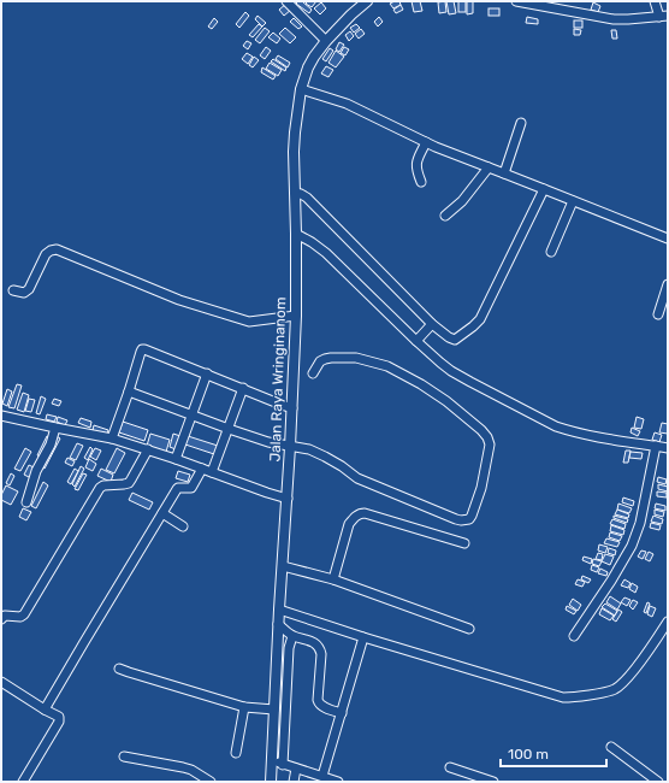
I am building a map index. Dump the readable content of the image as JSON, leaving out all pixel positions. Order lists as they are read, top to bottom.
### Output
{
  "streets": {
    "main road": ["Jalan Raya Wringinanom"]
  },
  "scale_bar": "100 m"
}
